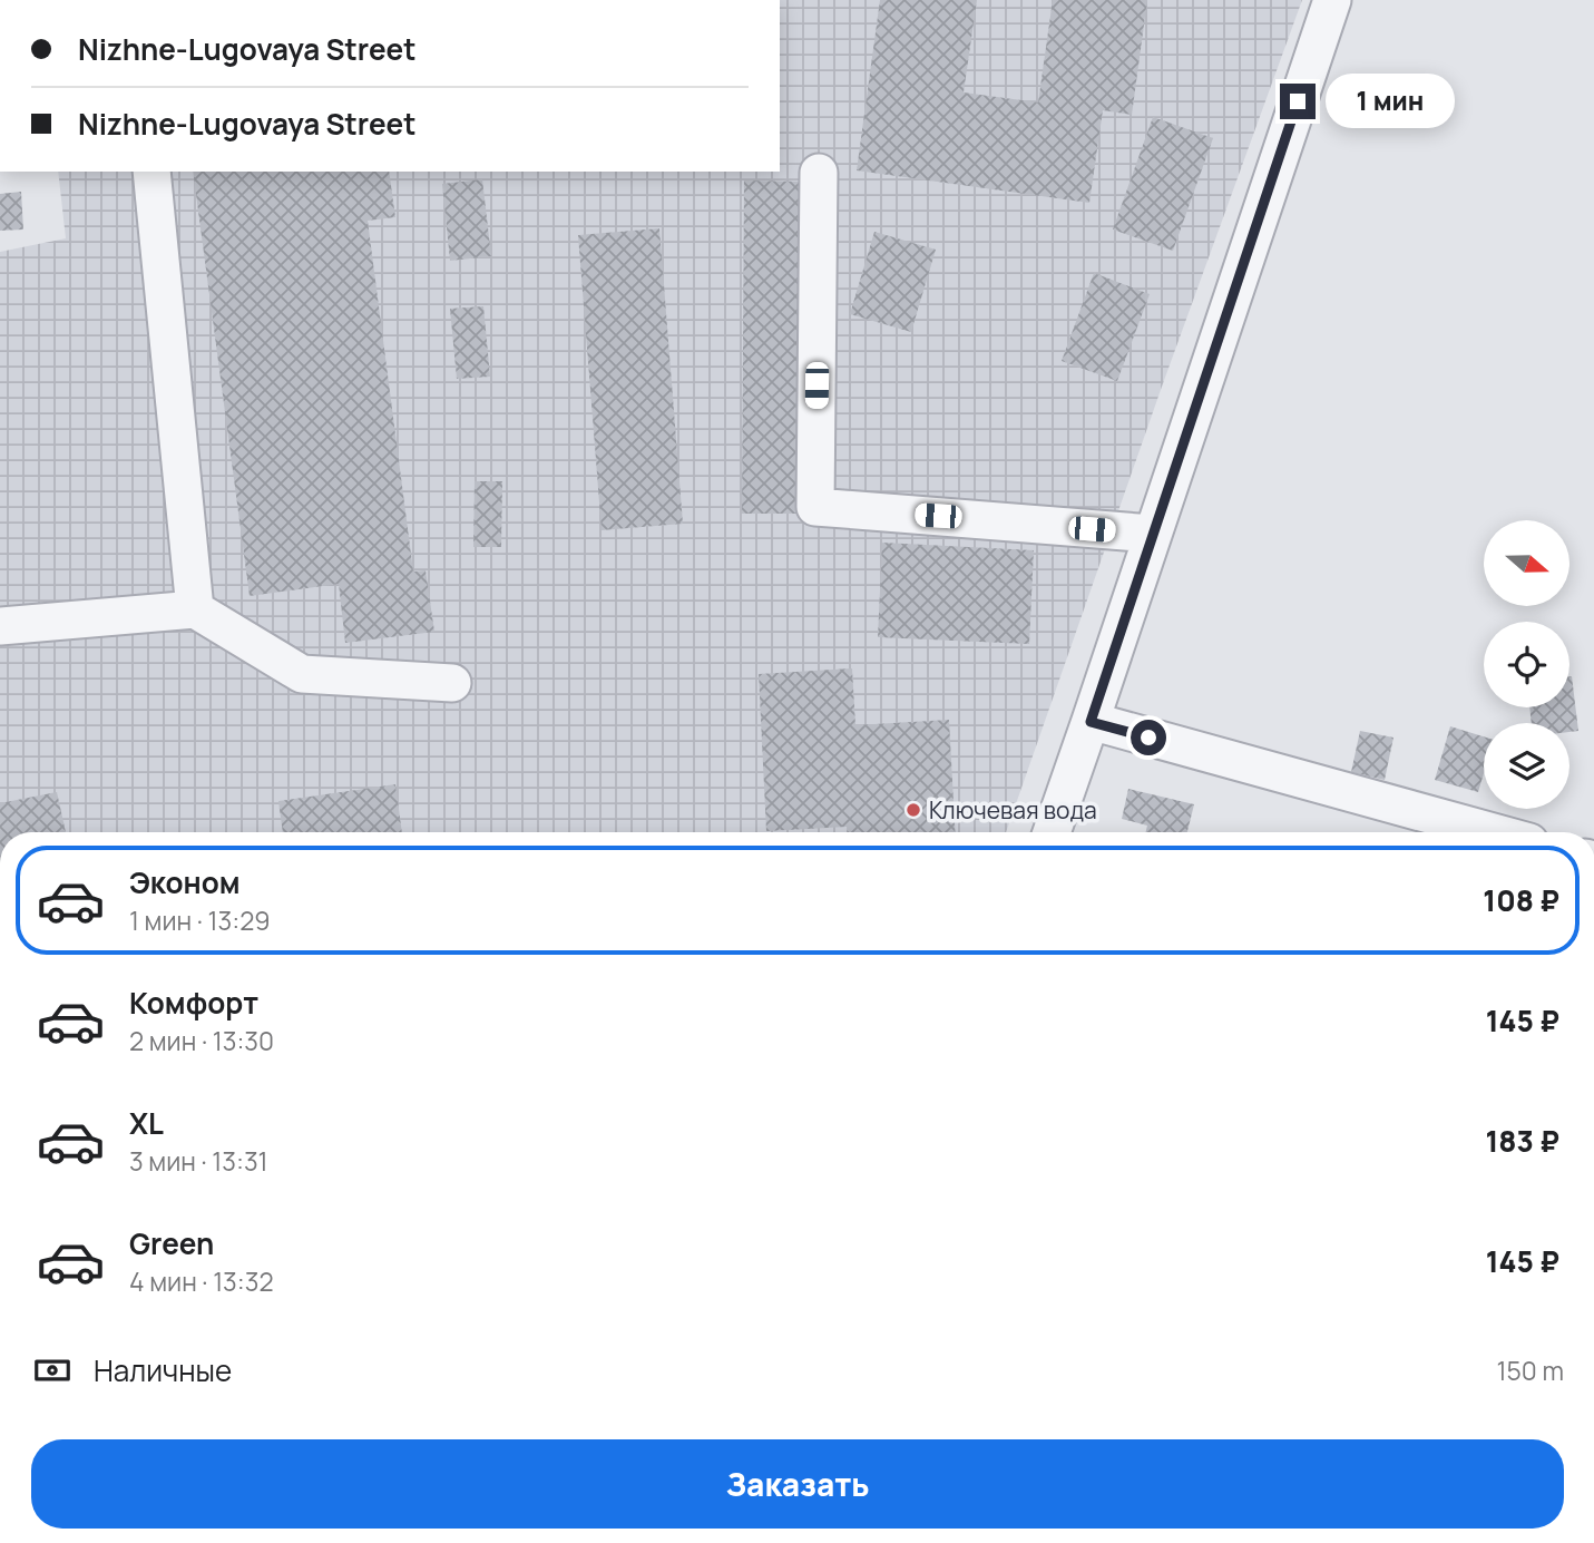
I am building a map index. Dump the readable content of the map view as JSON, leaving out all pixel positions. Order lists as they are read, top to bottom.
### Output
{
  "places": ["Ключевая вода"],
  "north": "right",
  "page": {
    "banner": ["Nizhne-Lugovaya Street", "Nizhne-Lugovaya Street"],
    "bubble": "1 мин",
    "list": [
      {
        "name": "Эконом",
        "note": "1 мин · 13:29",
        "value": "108 ₽"
      },
      {
        "name": "Комфорт",
        "note": "2 мин · 13:30",
        "value": "145 ₽"
      },
      {
        "name": "XL",
        "note": "3 мин · 13:31",
        "value": "183 ₽"
      },
      {
        "name": "Green",
        "note": "4 мин · 13:32",
        "value": "145 ₽"
      }
    ],
    "pay": ["Наличные", "150 m"],
    "buttons": "Заказать"
  }
}
